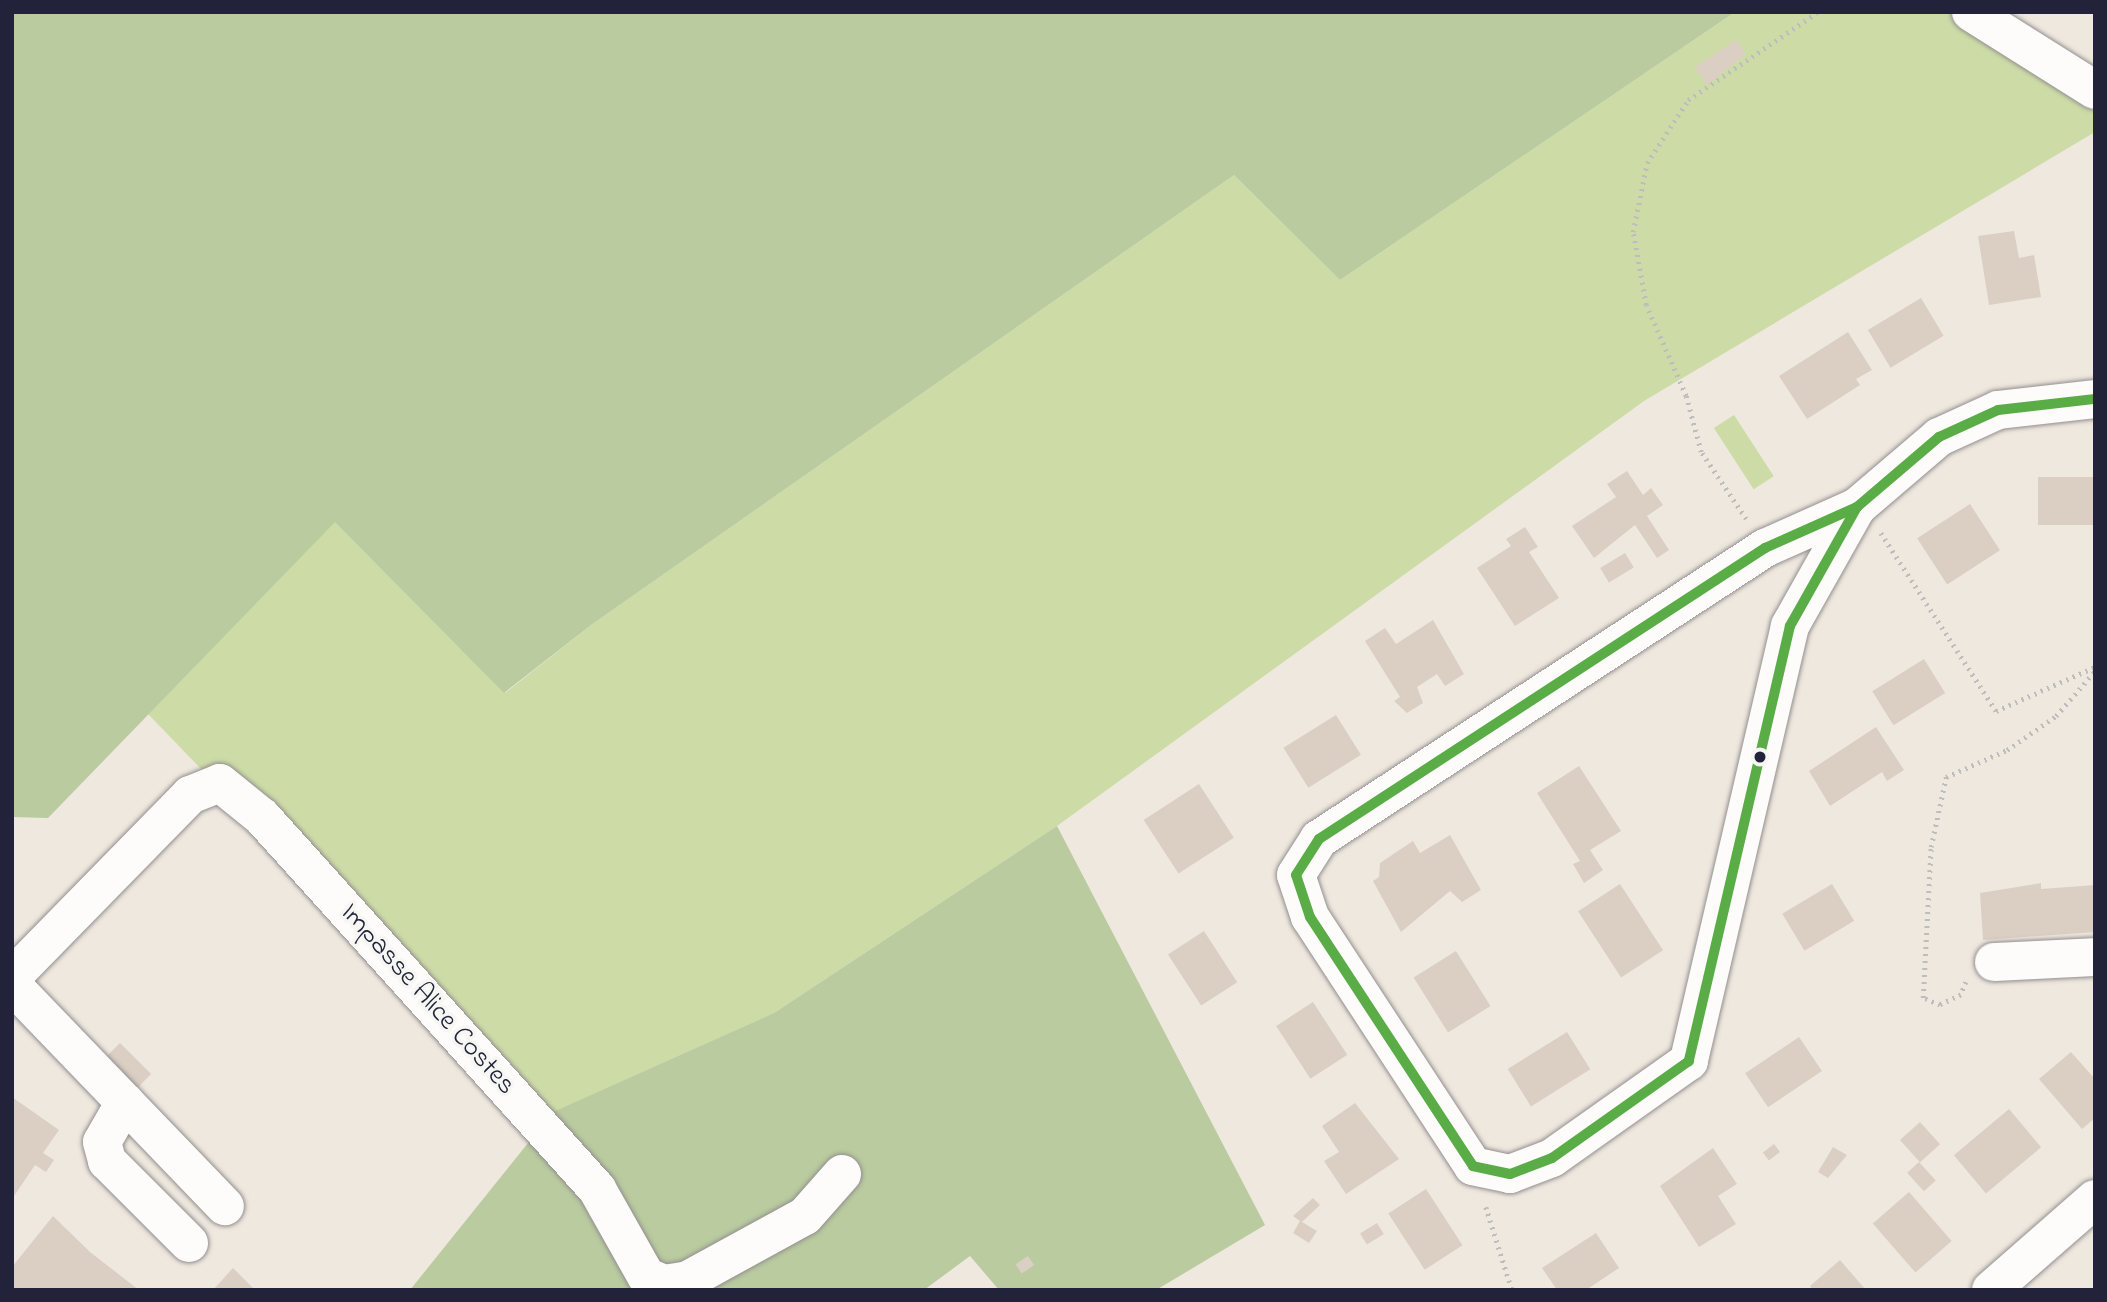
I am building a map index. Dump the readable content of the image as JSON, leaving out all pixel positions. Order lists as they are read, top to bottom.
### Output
{
  "streets": {
    "street": ["Impasse Alice Costes"]
  }
}
